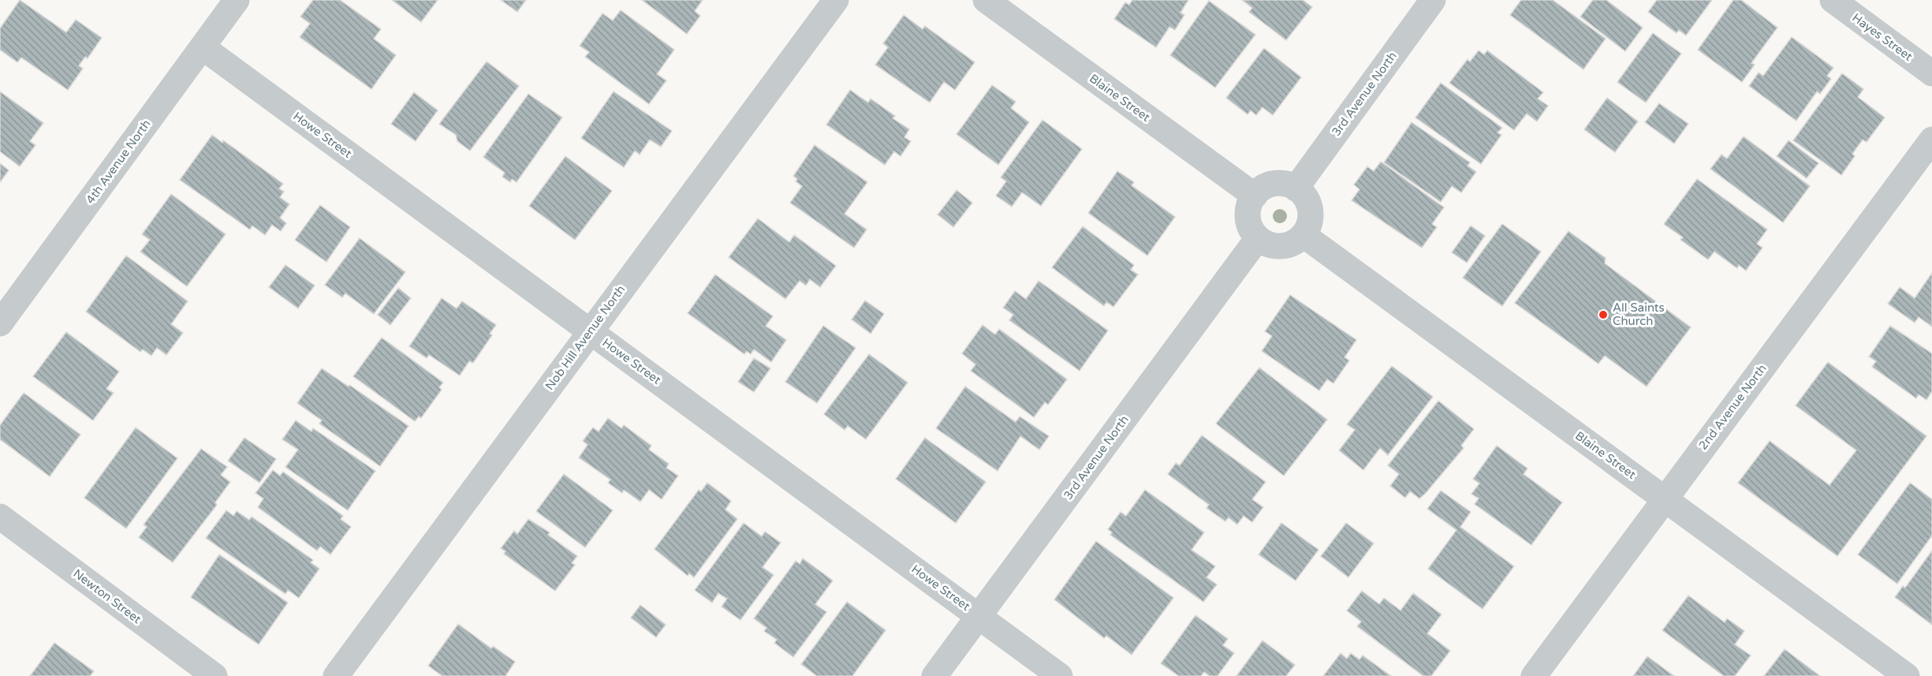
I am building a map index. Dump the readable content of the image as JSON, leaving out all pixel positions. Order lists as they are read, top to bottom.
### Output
{
  "streets": {
    "street": [
      "Hayes Street",
      "3rd Avenue North",
      "Blaine Street",
      "Howe Street",
      "4th Avenue North",
      "Nob Hill Avenue North",
      "2nd Avenue North",
      "Newton Street"
    ]
  },
  "crossings": [
    ["3rd Avenue North", "Blaine Street"],
    ["3rd Avenue North", "Howe Street"],
    ["Blaine Street", "2nd Avenue North"],
    ["Howe Street", "4th Avenue North"],
    ["Howe Street", "Nob Hill Avenue North"]
  ],
  "places": ["All Saints Church"]
}
